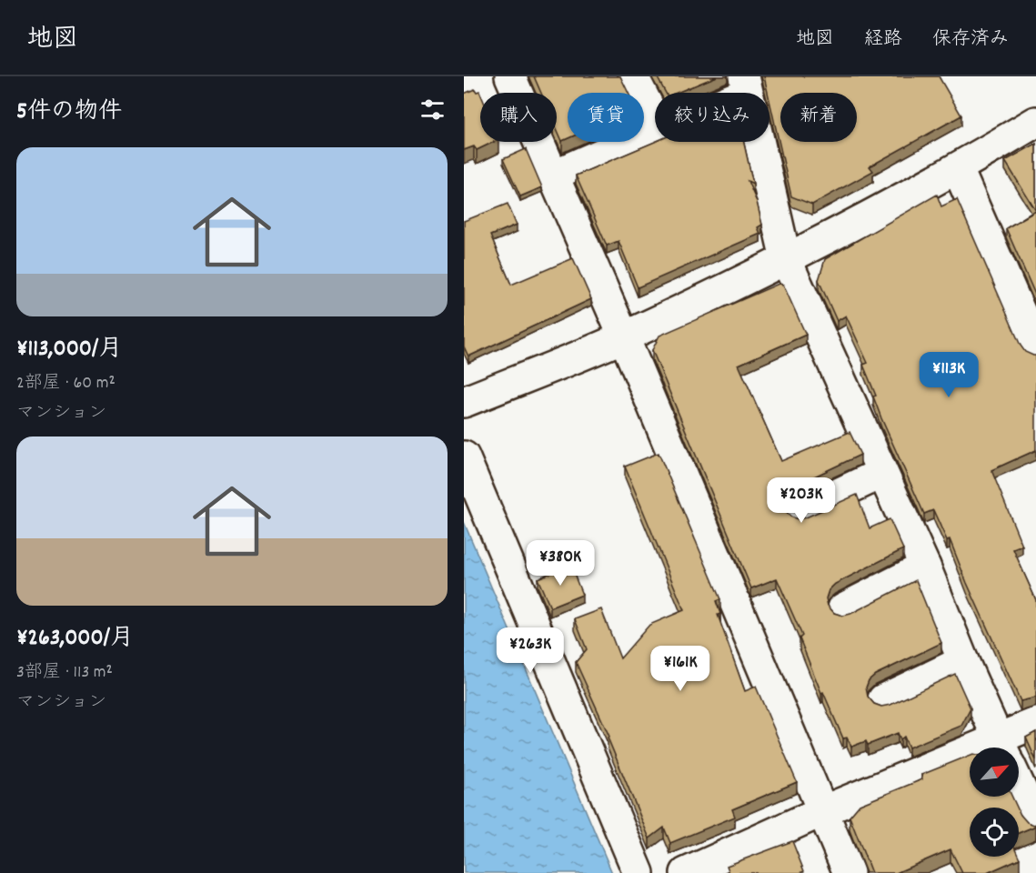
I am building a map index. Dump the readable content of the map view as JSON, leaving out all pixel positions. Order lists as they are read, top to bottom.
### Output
{
  "north": "top right",
  "page": {
    "header": "地図",
    "nav": ["地図", "経路", "保存済み"],
    "heading": "5件の物件",
    "chip": [
      "購入",
      "賃貸",
      "絞り込み",
      "新着"
    ],
    "list": [
      {
        "name": "¥113,000/月",
        "note": "2部屋 · 60 m² · マンション"
      },
      {
        "name": "¥263,000/月",
        "note": "3部屋 · 113 m² · マンション"
      }
    ],
    "price": [
      "¥113K",
      "¥203K",
      "¥380K",
      "¥263K",
      "¥161K"
    ]
  }
}
